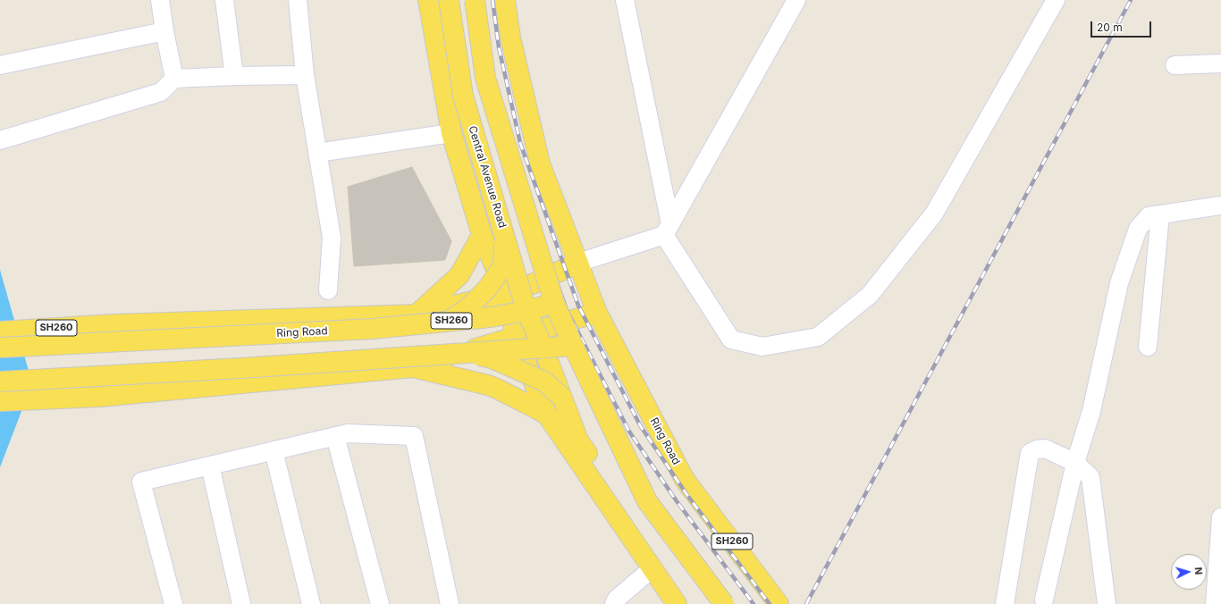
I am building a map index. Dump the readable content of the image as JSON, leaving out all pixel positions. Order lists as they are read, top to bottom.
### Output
{
  "streets": {
    "main road": ["Central Avenue Road", "SH260", "Ring Road"]
  },
  "crossings": [
    ["Central Avenue Road", "Ring Road"]
  ],
  "scale_bar": "20 m",
  "north": "right"
}
